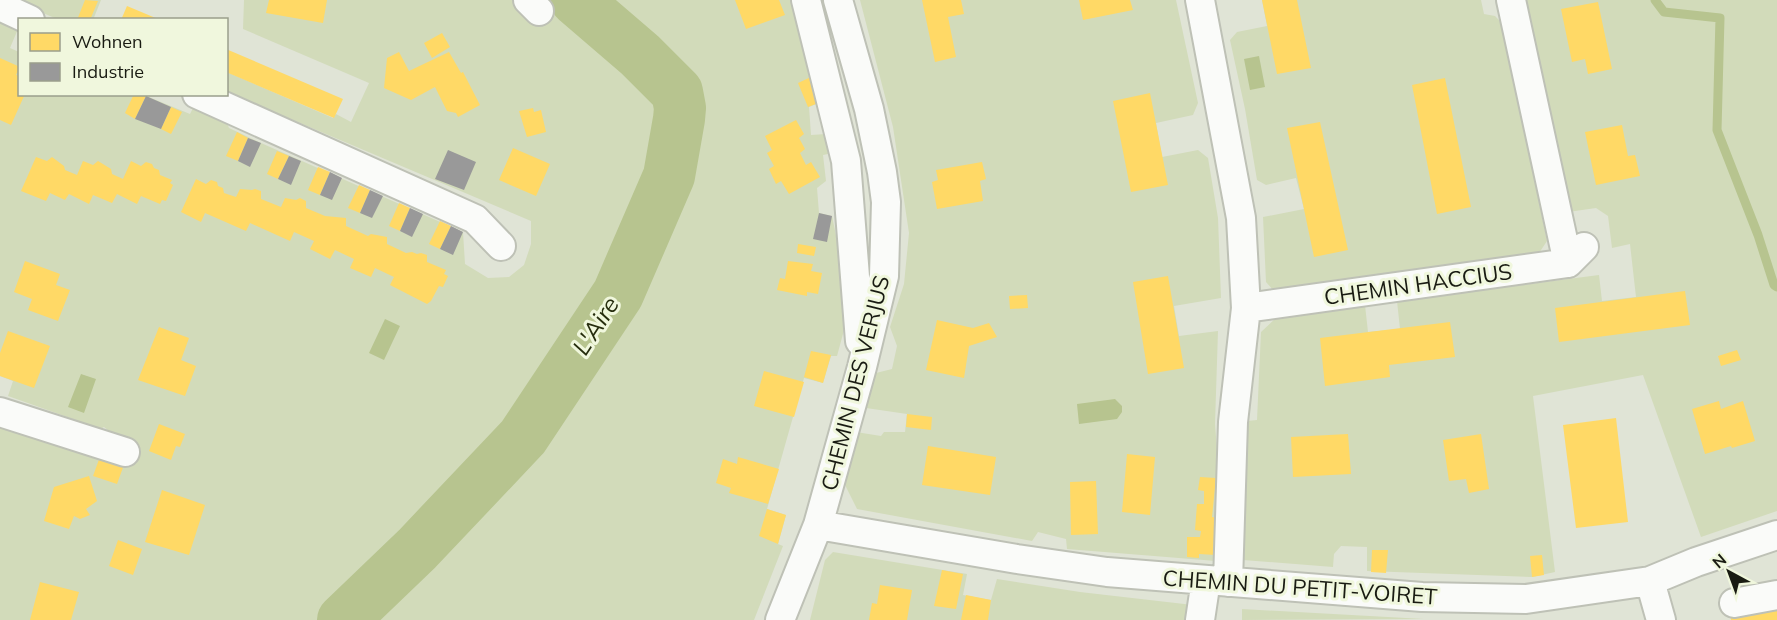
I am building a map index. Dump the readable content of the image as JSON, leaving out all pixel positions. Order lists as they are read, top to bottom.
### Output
{
  "streets": {
    "street": ["CHEMIN HACCIUS", "CHEMIN DES VERJUS", "CHEMIN DU PETIT-VOIRET"]
  },
  "crossings": [
    ["CHEMIN DES VERJUS", "CHEMIN DU PETIT-VOIRET"]
  ],
  "water": ["L'Aire"],
  "legend": ["Wohnen", "Industrie"],
  "north": "top left"
}
